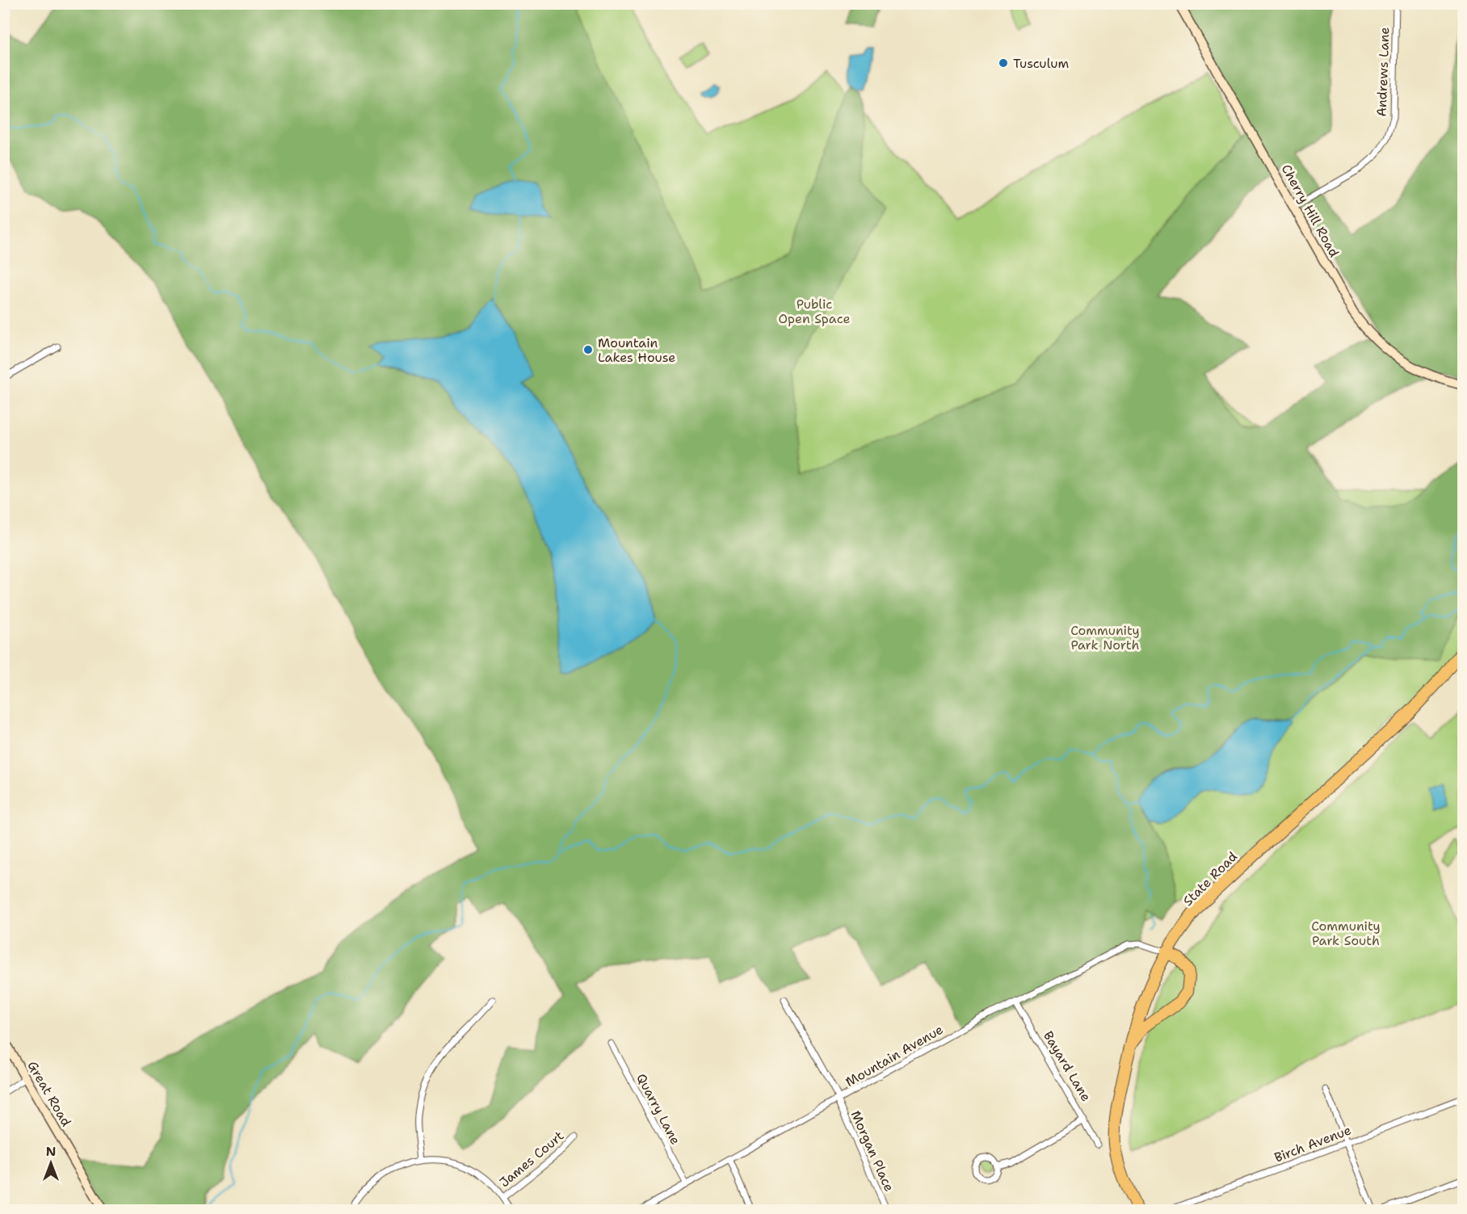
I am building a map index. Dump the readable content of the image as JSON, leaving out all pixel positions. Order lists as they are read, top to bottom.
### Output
{
  "streets": {
    "highway": ["State Road"],
    "street": [
      "Andrews Lane",
      "Cherry Hill Road",
      "Mountain Avenue",
      "Bayard Lane",
      "Great Road",
      "Quarry Lane",
      "Birch Avenue",
      "Morgan Place",
      "James Court"
    ]
  },
  "crossings": [
    ["Andrews Lane", "Cherry Hill Road"],
    ["State Road", "Mountain Avenue"],
    ["Mountain Avenue", "Bayard Lane"],
    ["Mountain Avenue", "Quarry Lane"],
    ["Mountain Avenue", "Morgan Place"]
  ],
  "parks": ["Public Open Space", "Community Park North", "Community Park South"],
  "places": ["Tusculum", "Mountain Lakes House"],
  "north": "top"
}
